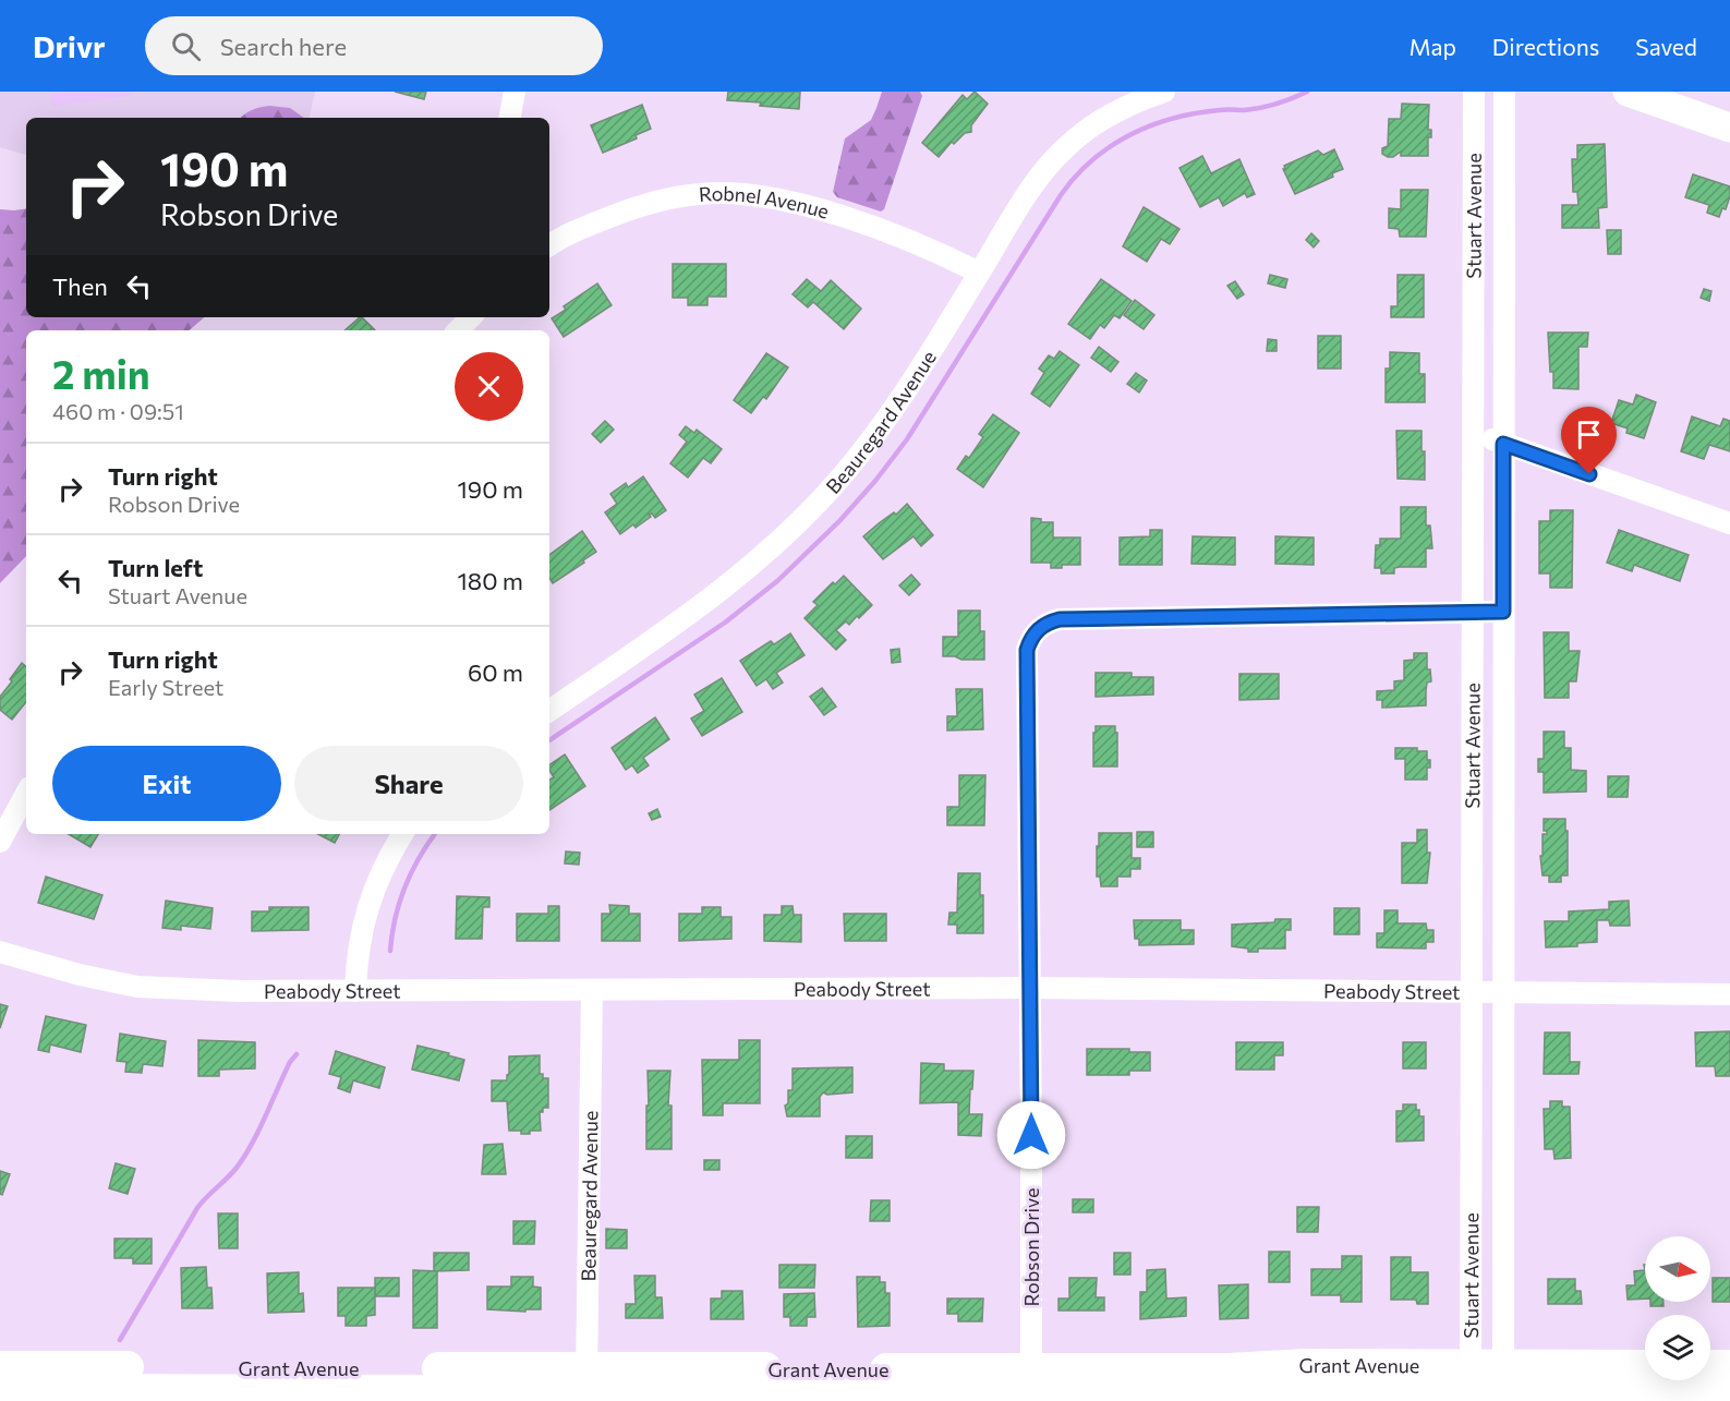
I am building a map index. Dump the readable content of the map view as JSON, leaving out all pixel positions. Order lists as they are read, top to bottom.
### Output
{
  "streets": {
    "main road": ["Grant Avenue"],
    "street": [
      "Robnel Avenue",
      "Stuart Avenue",
      "Beauregard Avenue",
      "Peabody Street",
      "Robson Drive"
    ]
  },
  "crossings": [
    ["Robnel Avenue", "Beauregard Avenue"],
    ["Stuart Avenue", "Peabody Street"],
    ["Stuart Avenue", "Robson Drive"],
    ["Stuart Avenue", "Grant Avenue"],
    ["Beauregard Avenue", "Peabody Street"],
    ["Beauregard Avenue", "Grant Avenue"],
    ["Peabody Street", "Robson Drive"],
    ["Robson Drive", "Grant Avenue"]
  ],
  "north": "right",
  "page": {
    "header": "Drivr",
    "search": "Search here",
    "nav": ["Map", "Directions", "Saved"],
    "turn": ["190 m", "Robson Drive"],
    "then": "Then",
    "heading": ["2 min", "460 m · 09:51"],
    "list": [
      {
        "name": "Turn right",
        "note": "Robson Drive",
        "value": "190 m"
      },
      {
        "name": "Turn left",
        "note": "Stuart Avenue",
        "value": "180 m"
      },
      {
        "name": "Turn right",
        "note": "Early Street",
        "value": "60 m"
      }
    ],
    "buttons": ["Exit", "Share"]
  }
}
